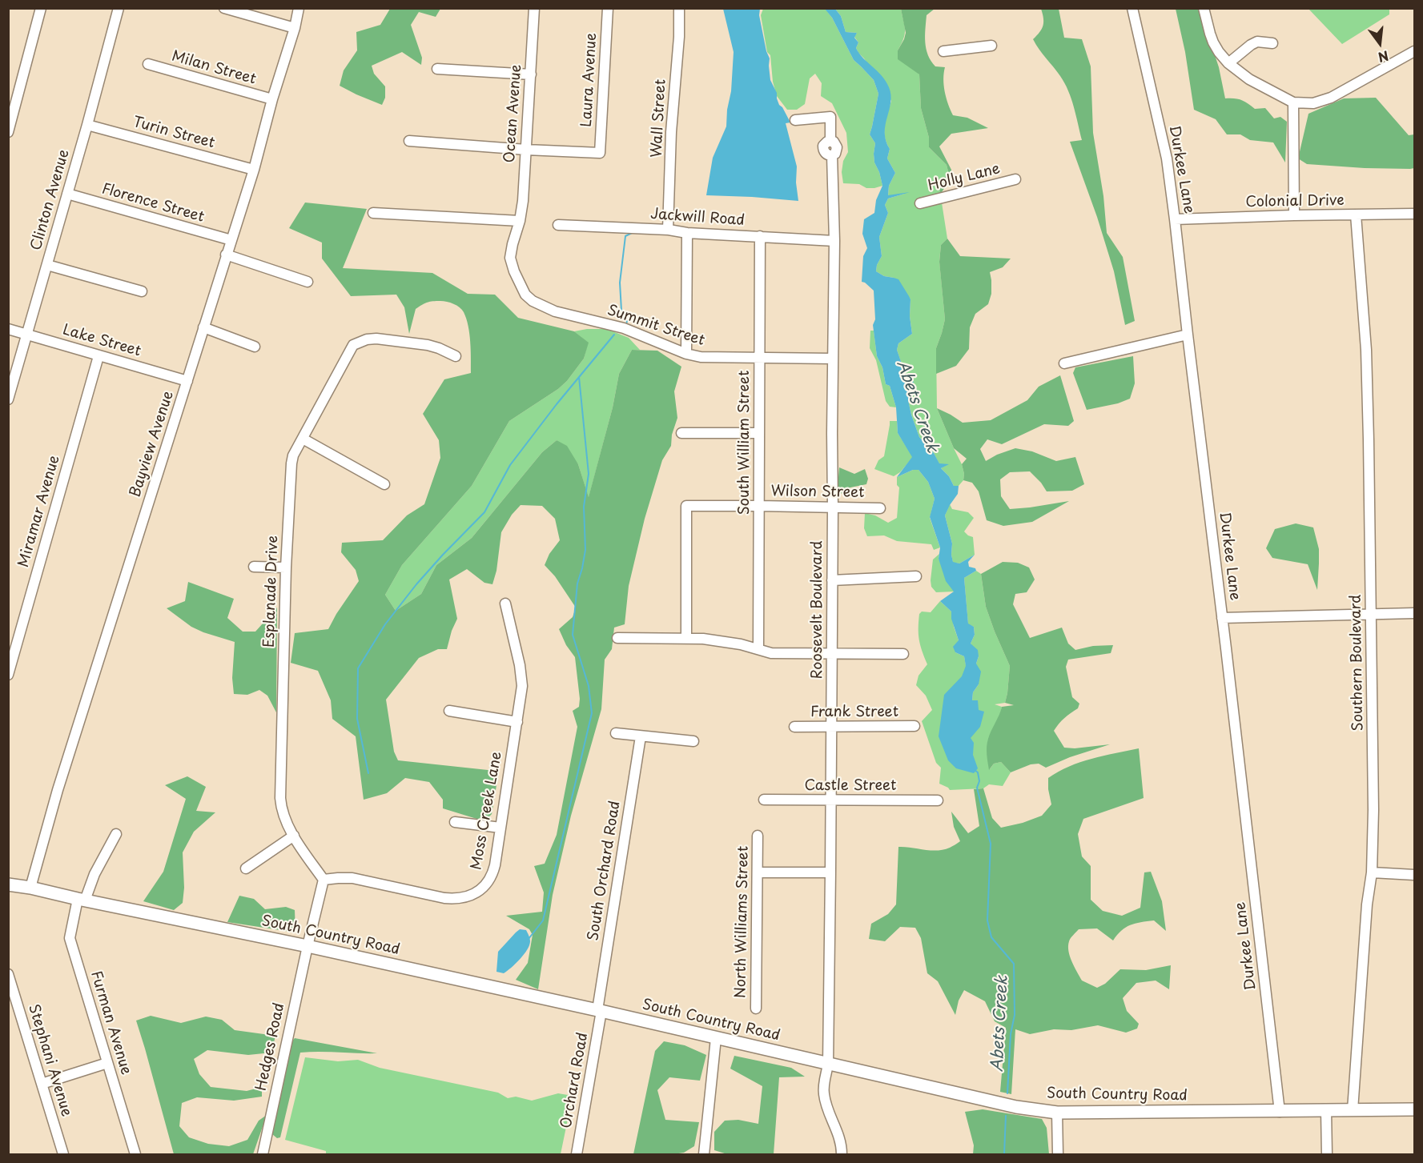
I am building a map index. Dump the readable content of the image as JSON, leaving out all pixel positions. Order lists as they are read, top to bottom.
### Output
{
  "streets": {
    "main road": ["South Country Road"],
    "street": [
      "Milan Street",
      "Laura Avenue",
      "Ocean Avenue",
      "Wall Street",
      "Turin Street",
      "Durkee Lane",
      "Holly Lane",
      "Clinton Avenue",
      "Colonial Drive",
      "Florence Street",
      "Jackwill Road",
      "Summit Street",
      "Lake Street",
      "South William Street",
      "Bayview Avenue",
      "Wilson Street",
      "Miramar Avenue",
      "Esplanade Drive",
      "Roosevelt Boulevard",
      "Southern Boulevard",
      "Frank Street",
      "Castle Street",
      "Moss Creek Lane",
      "South Orchard Road",
      "North Williams Street",
      "Furman Avenue",
      "Hedges Road",
      "Stephani Avenue",
      "Orchard Road"
    ]
  },
  "crossings": [
    ["Milan Street", "Bayview Avenue"],
    ["Laura Avenue", "Ocean Avenue"],
    ["Ocean Avenue", "Summit Street"],
    ["Wall Street", "Jackwill Road"],
    ["Turin Street", "Clinton Avenue"],
    ["Turin Street", "Bayview Avenue"],
    ["Durkee Lane", "Colonial Drive"],
    ["Durkee Lane", "South Country Road"],
    ["Clinton Avenue", "Florence Street"],
    ["Clinton Avenue", "Lake Street"],
    ["Colonial Drive", "Southern Boulevard"],
    ["Florence Street", "Bayview Avenue"],
    ["Jackwill Road", "South William Street"],
    ["Jackwill Road", "Roosevelt Boulevard"],
    ["Summit Street", "South William Street"],
    ["Summit Street", "Roosevelt Boulevard"],
    ["Lake Street", "Bayview Avenue"],
    ["Lake Street", "Miramar Avenue"],
    ["South William Street", "Wilson Street"],
    ["Bayview Avenue", "South Country Road"],
    ["Wilson Street", "Roosevelt Boulevard"],
    ["Esplanade Drive", "Moss Creek Lane"],
    ["Roosevelt Boulevard", "Frank Street"],
    ["Roosevelt Boulevard", "Castle Street"],
    ["Roosevelt Boulevard", "South Country Road"],
    ["Southern Boulevard", "South Country Road"],
    ["South Orchard Road", "South Country Road"],
    ["South Orchard Road", "Orchard Road"],
    ["South Country Road", "Furman Avenue"],
    ["South Country Road", "Hedges Road"],
    ["South Country Road", "Orchard Road"]
  ],
  "water": ["Abets Creek"],
  "north": "bottom"
}
